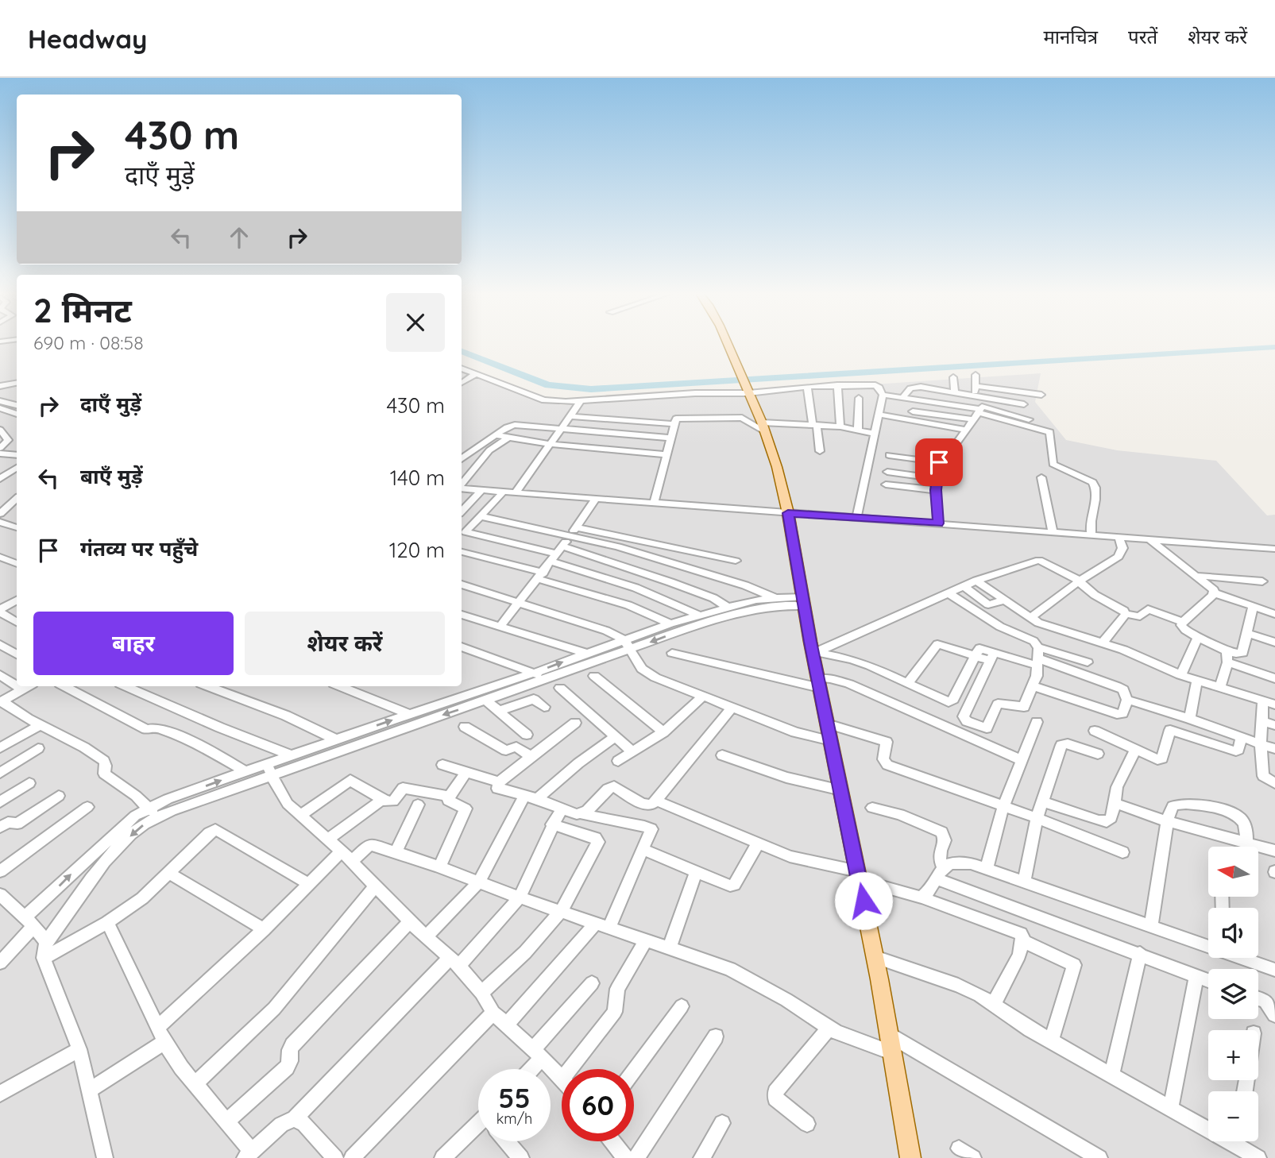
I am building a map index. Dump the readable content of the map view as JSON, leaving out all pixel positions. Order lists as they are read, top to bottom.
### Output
{
  "north": "left",
  "page": {
    "header": "Headway",
    "nav": ["मानचित्र", "परतें", "शेयर करें"],
    "turn": ["430 m", "दाएँ मुड़ें"],
    "heading": ["2 मिनट", "690 m · 08:58"],
    "list": [
      {
        "name": "दाएँ मुड़ें",
        "value": "430 m"
      },
      {
        "name": "बाएँ मुड़ें",
        "value": "140 m"
      },
      {
        "name": "गंतव्य पर पहुँचे",
        "value": "120 m"
      }
    ],
    "buttons": ["बाहर", "शेयर करें"],
    "map_buttons": ["+", "−"],
    "speed": "55 km/h",
    "limit": "60"
  }
}
